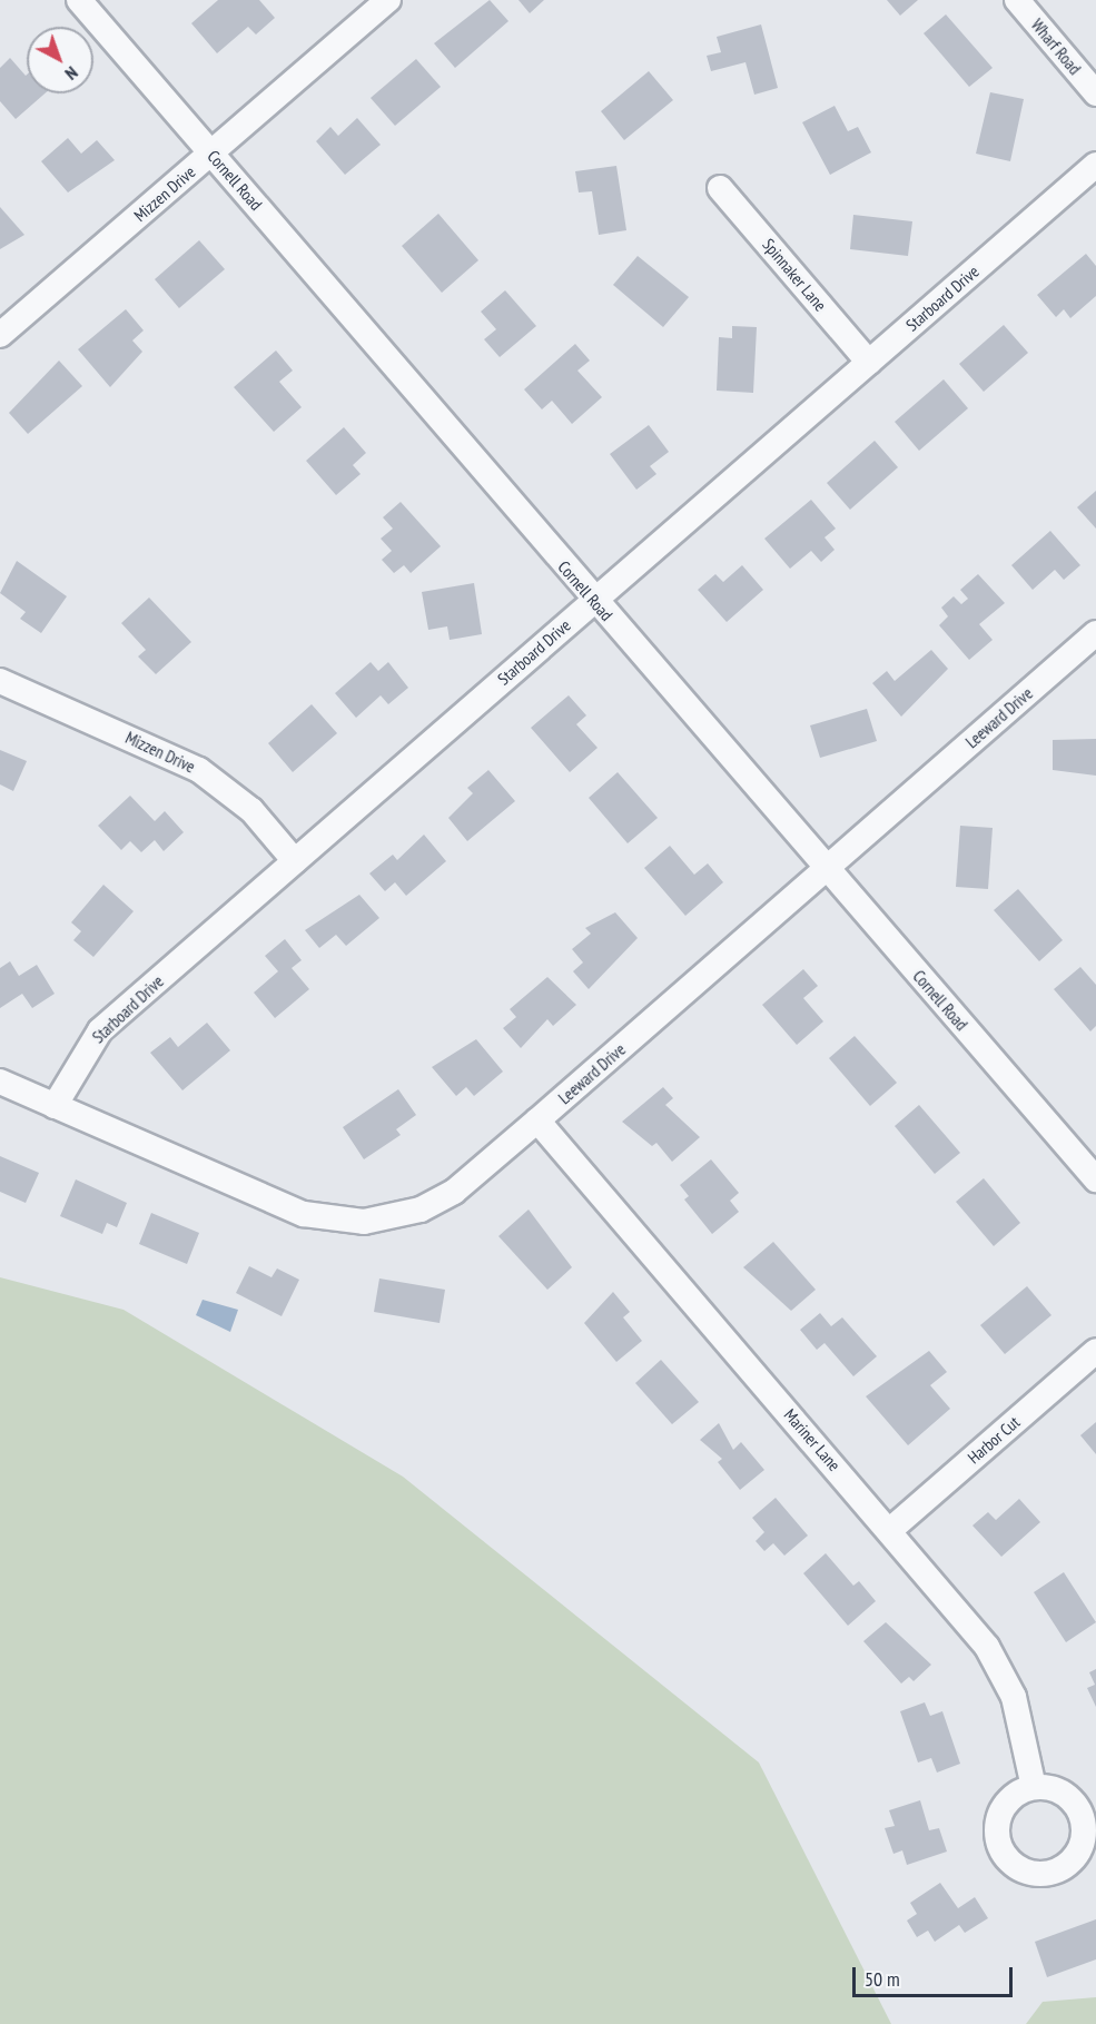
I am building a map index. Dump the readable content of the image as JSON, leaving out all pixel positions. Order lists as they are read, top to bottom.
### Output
{
  "streets": {
    "street": [
      "Wharf Road",
      "Cornell Road",
      "Mizzen Drive",
      "Spinnaker Lane",
      "Starboard Drive",
      "Leeward Drive",
      "Mariner Lane",
      "Harbor Cut"
    ]
  },
  "crossings": [
    ["Cornell Road", "Mizzen Drive"],
    ["Cornell Road", "Starboard Drive"],
    ["Cornell Road", "Leeward Drive"],
    ["Mizzen Drive", "Starboard Drive"],
    ["Spinnaker Lane", "Starboard Drive"],
    ["Starboard Drive", "Leeward Drive"],
    ["Leeward Drive", "Mariner Lane"],
    ["Mariner Lane", "Harbor Cut"]
  ],
  "scale_bar": "50 m",
  "north": "bottom right"
}
